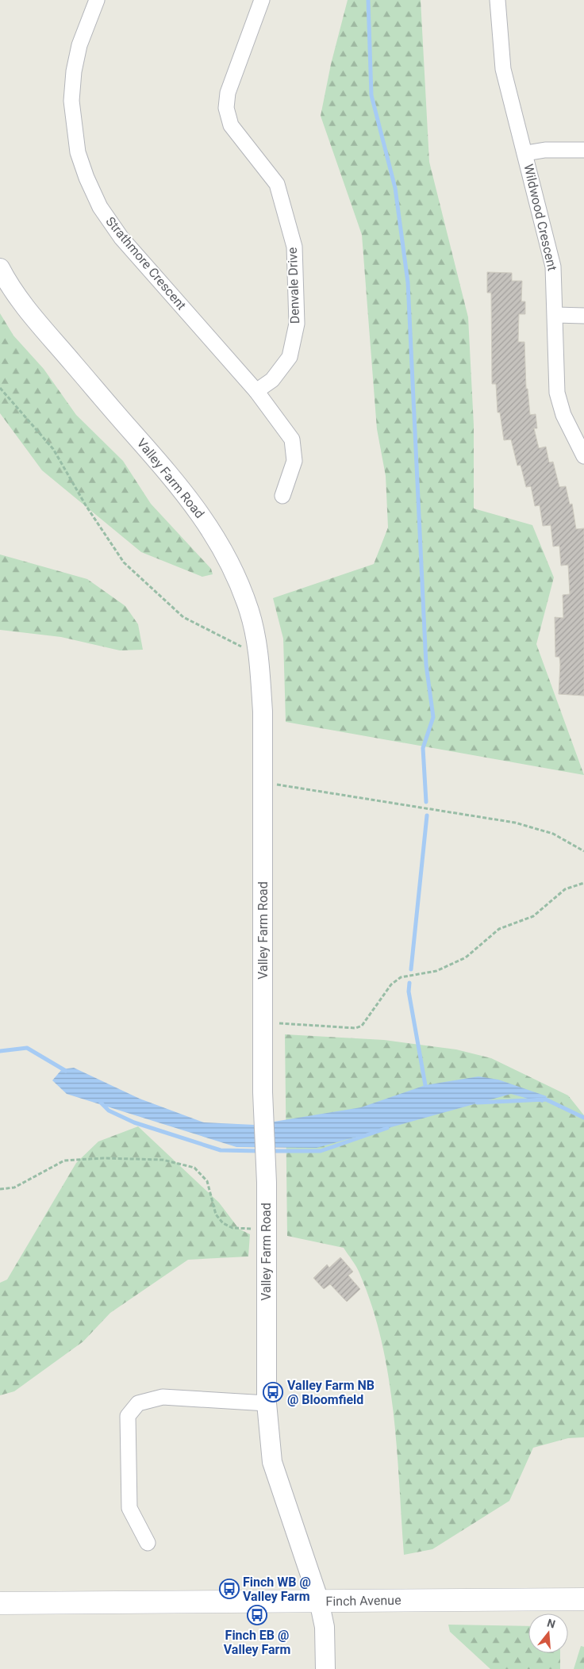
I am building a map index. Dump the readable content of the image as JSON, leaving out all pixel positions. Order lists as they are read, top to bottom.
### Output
{
  "streets": {
    "main road": ["Finch Avenue"],
    "street": [
      "Wildwood Crescent",
      "Strathmore Crescent",
      "Denvale Drive",
      "Valley Farm Road"
    ]
  },
  "crossings": [
    ["Strathmore Crescent", "Denvale Drive"],
    ["Valley Farm Road", "Finch Avenue"]
  ],
  "places": {
    "bus stop": ["Valley Farm NB @ Bloomfield", "Finch WB @ Valley Farm", "Finch EB @ Valley Farm"]
  },
  "north": "top"
}
